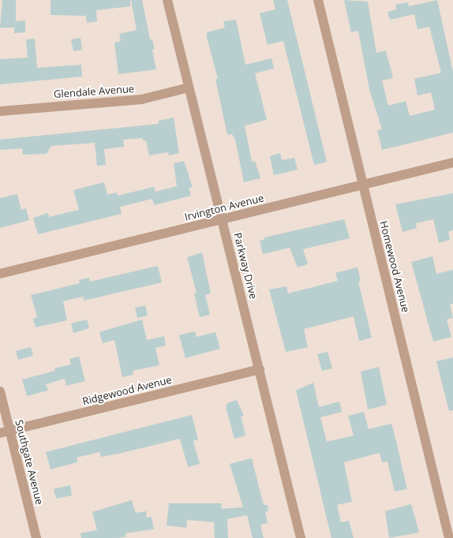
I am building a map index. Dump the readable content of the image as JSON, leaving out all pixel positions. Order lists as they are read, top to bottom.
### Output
{
  "streets": {
    "street": [
      "Glendale Avenue",
      "Irvington Avenue",
      "Parkway Drive",
      "Homewood Avenue",
      "Ridgewood Avenue",
      "Southgate Avenue"
    ]
  },
  "crossings": [
    ["Glendale Avenue", "Parkway Drive"],
    ["Irvington Avenue", "Parkway Drive"],
    ["Irvington Avenue", "Homewood Avenue"],
    ["Parkway Drive", "Ridgewood Avenue"],
    ["Ridgewood Avenue", "Southgate Avenue"]
  ]
}
